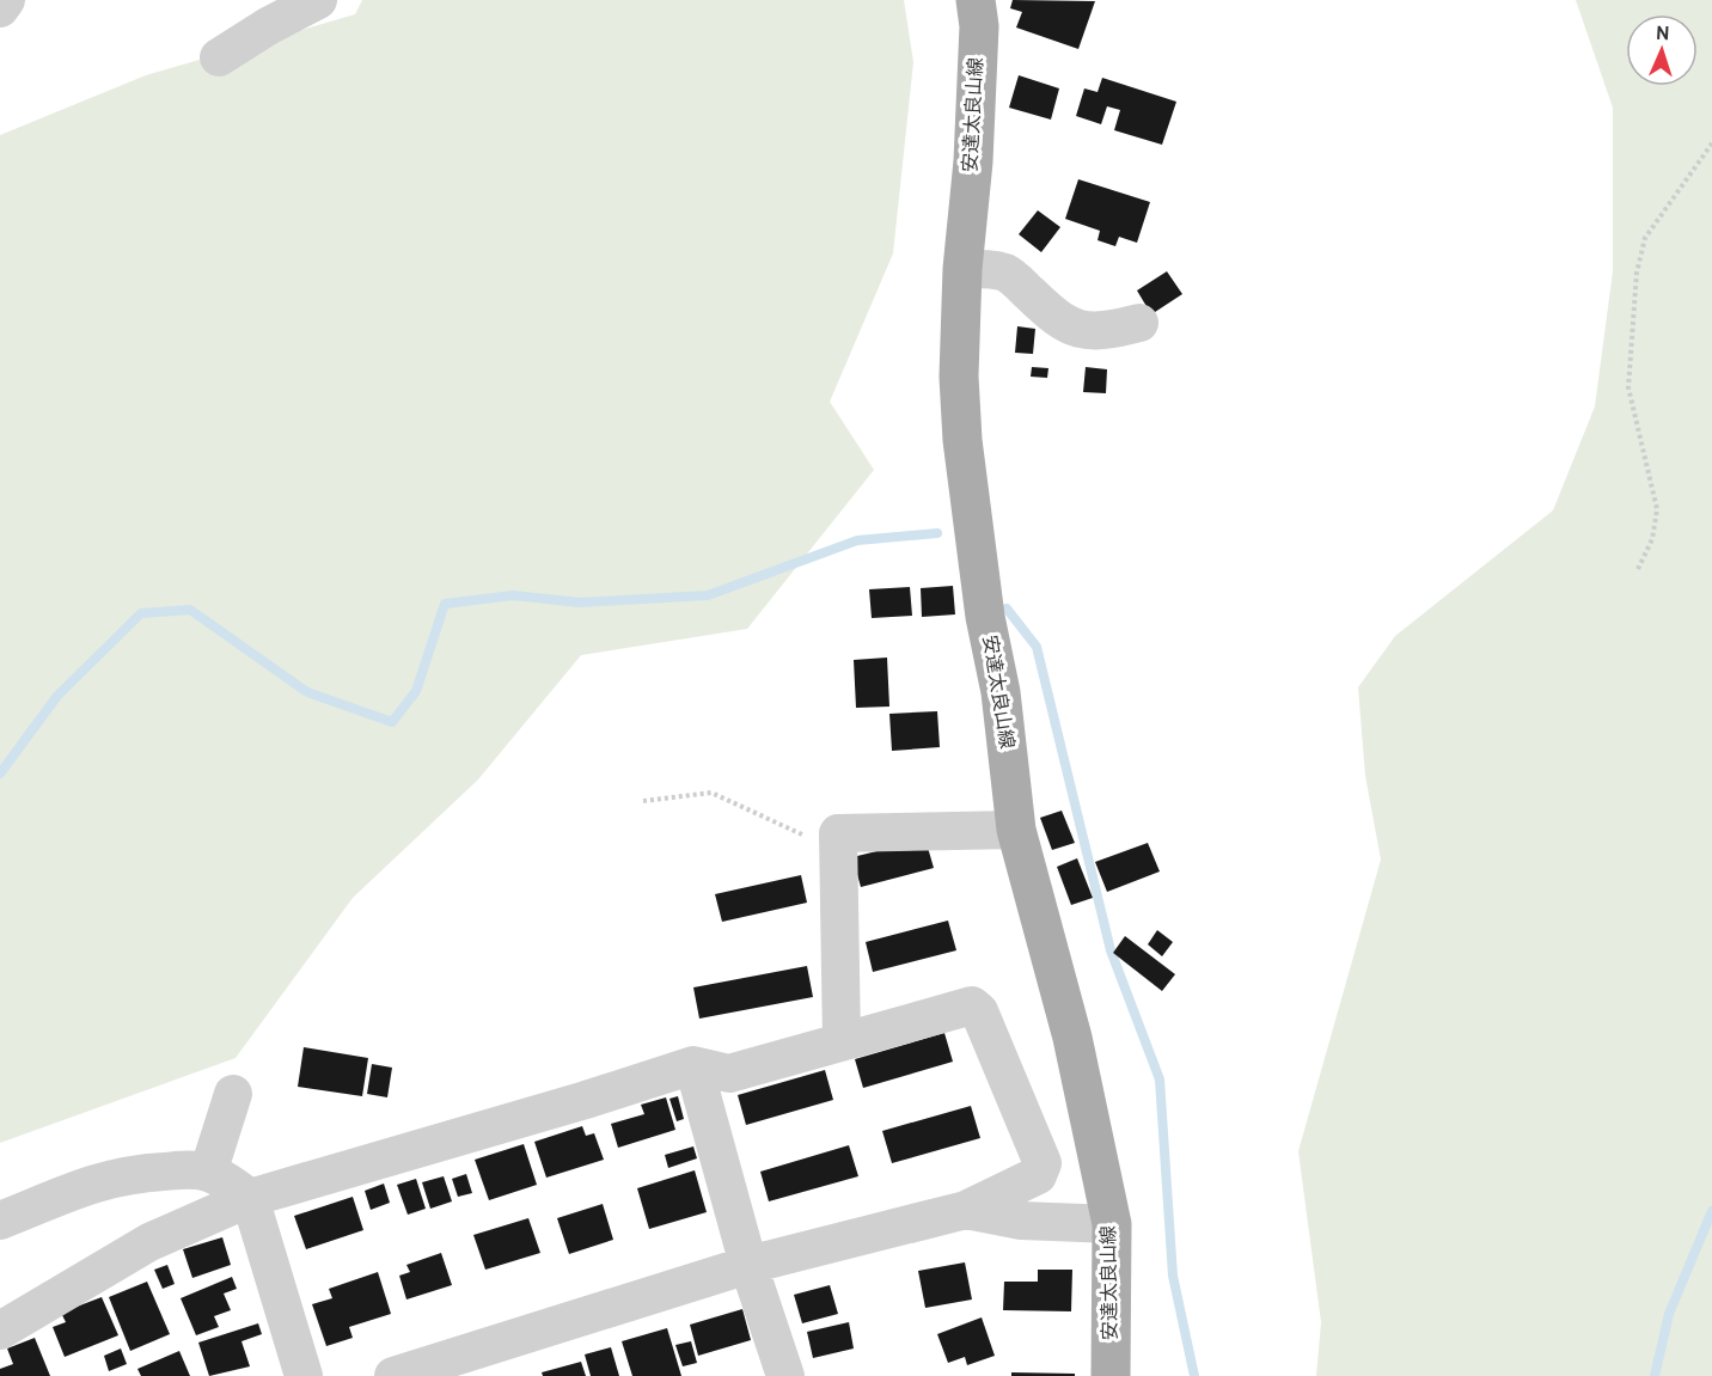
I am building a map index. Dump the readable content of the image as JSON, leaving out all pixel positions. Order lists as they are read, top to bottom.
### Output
{
  "streets": {
    "main road": ["安達太良山線"]
  },
  "north": "top"
}
